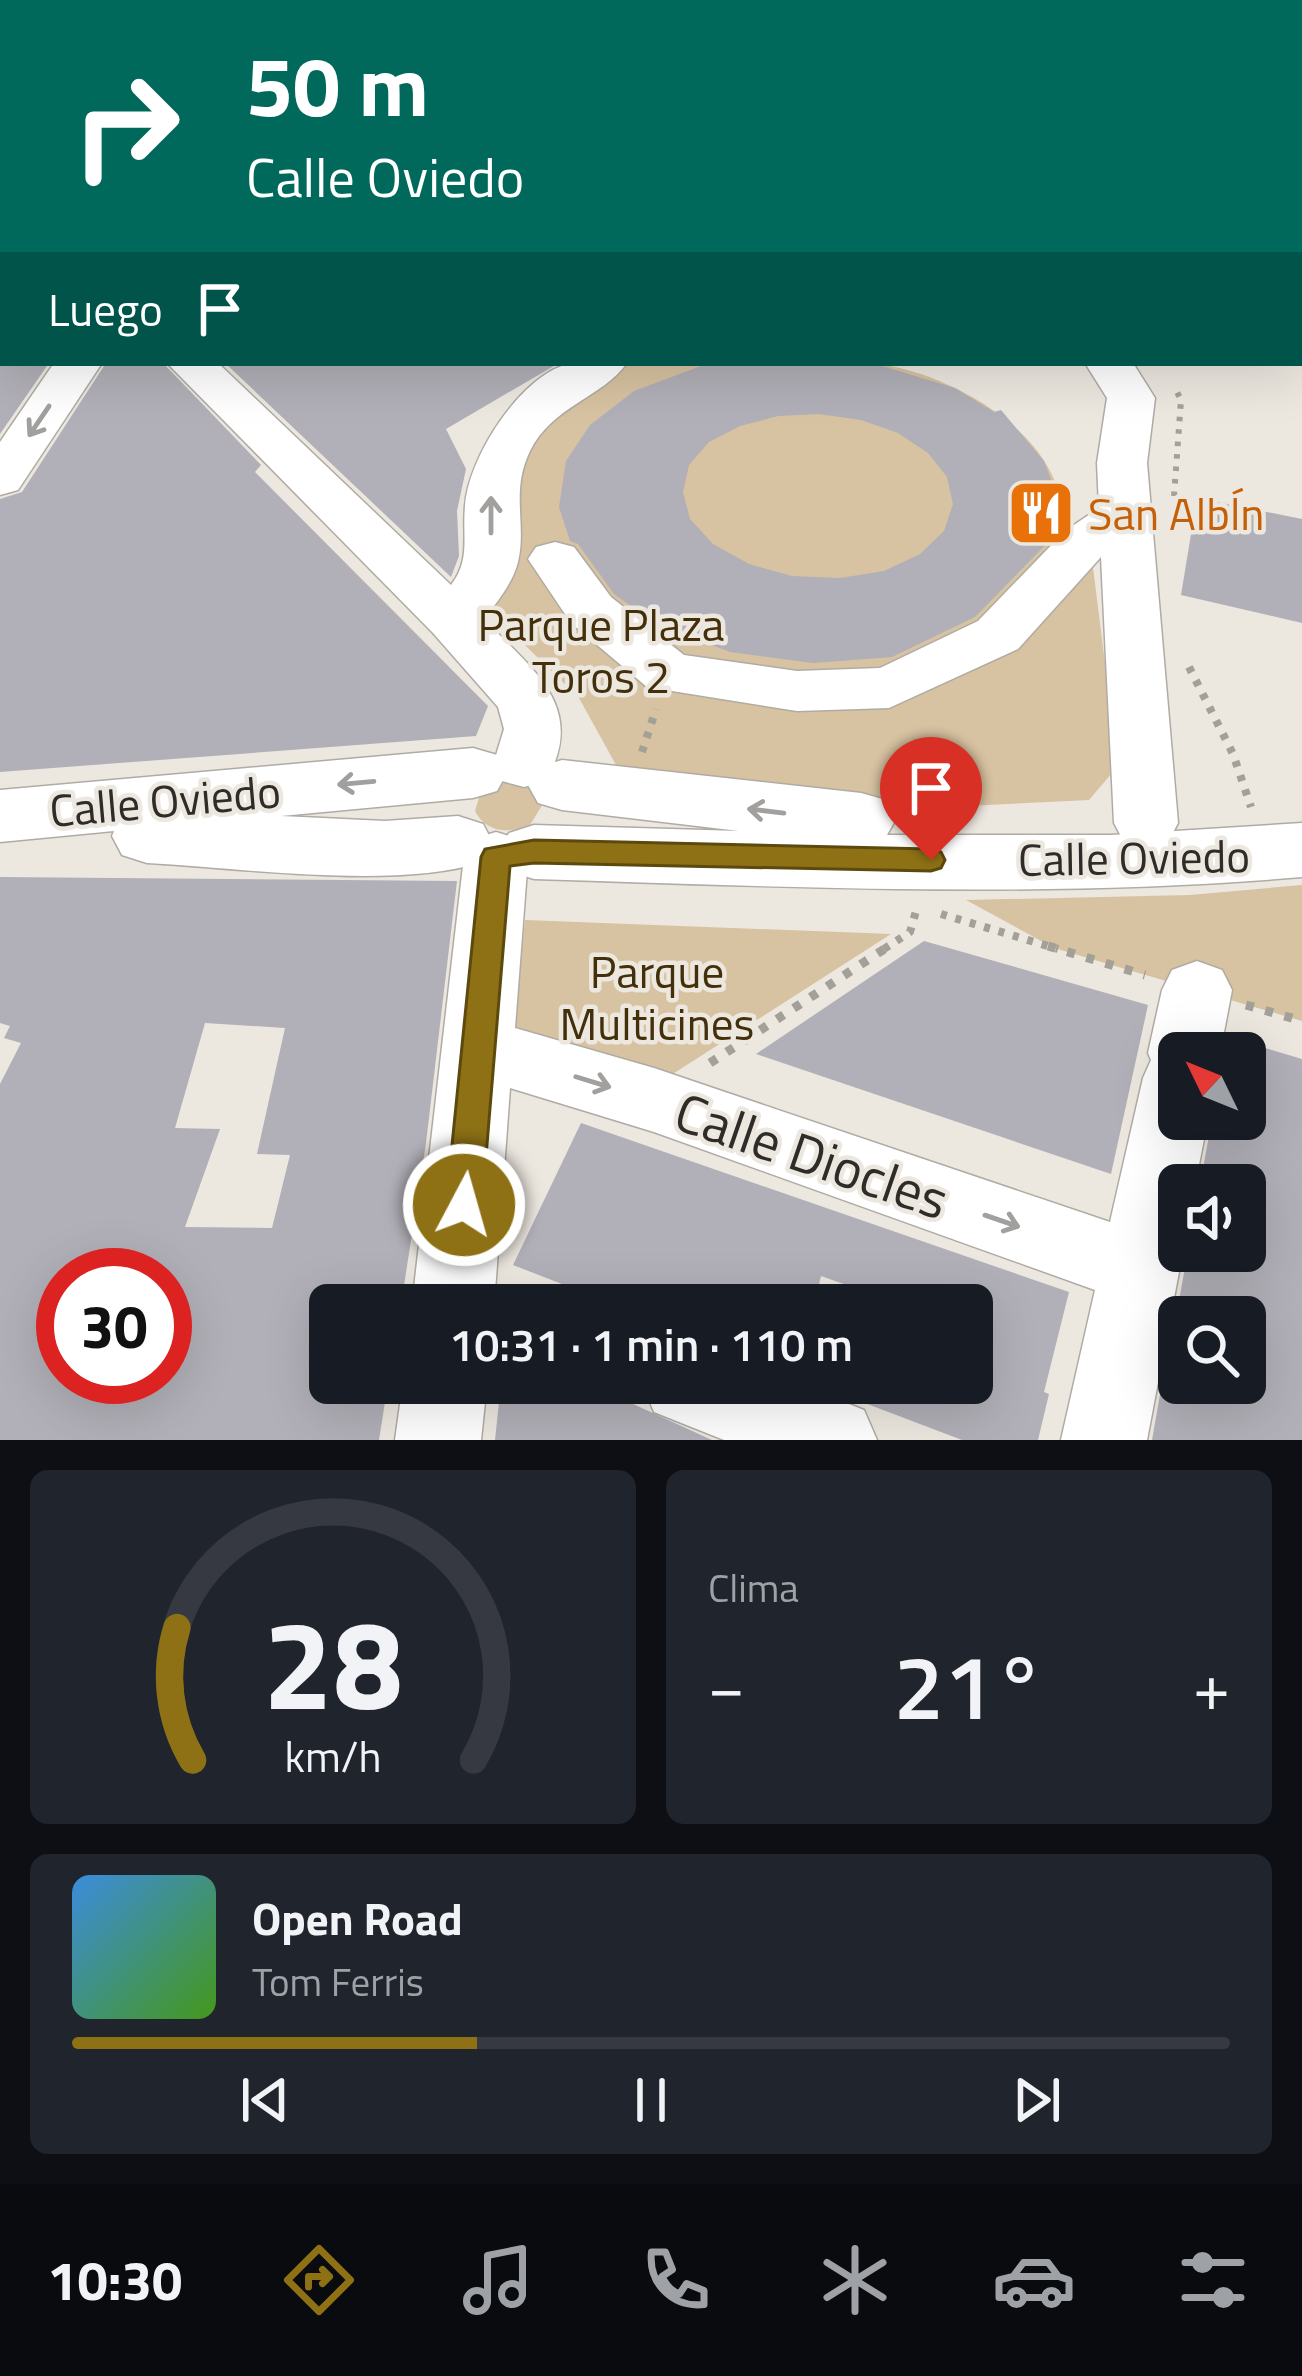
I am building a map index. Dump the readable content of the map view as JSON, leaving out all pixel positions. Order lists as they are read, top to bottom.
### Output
{
  "streets": {
    "main road": ["Calle Oviedo"],
    "street": ["Calle Diocles"]
  },
  "one_way": ["Calle Diocles"],
  "parks": ["Parque Plaza Toros 2", "Parque Multicines"],
  "places": {
    "restaurant": ["San Albĺn"]
  },
  "north": "top left",
  "page": {
    "turn": ["50 m", "Calle Oviedo"],
    "then": "Luego",
    "limit": "30",
    "trip": "10:31 · 1 min · 110 m",
    "tile": "Clima",
    "heat": ["−", "21°", "+"],
    "song": ["Open Road", "Tom Ferris"],
    "tabs": "10:30",
    "gauge": ["28", "km/h"]
  }
}
